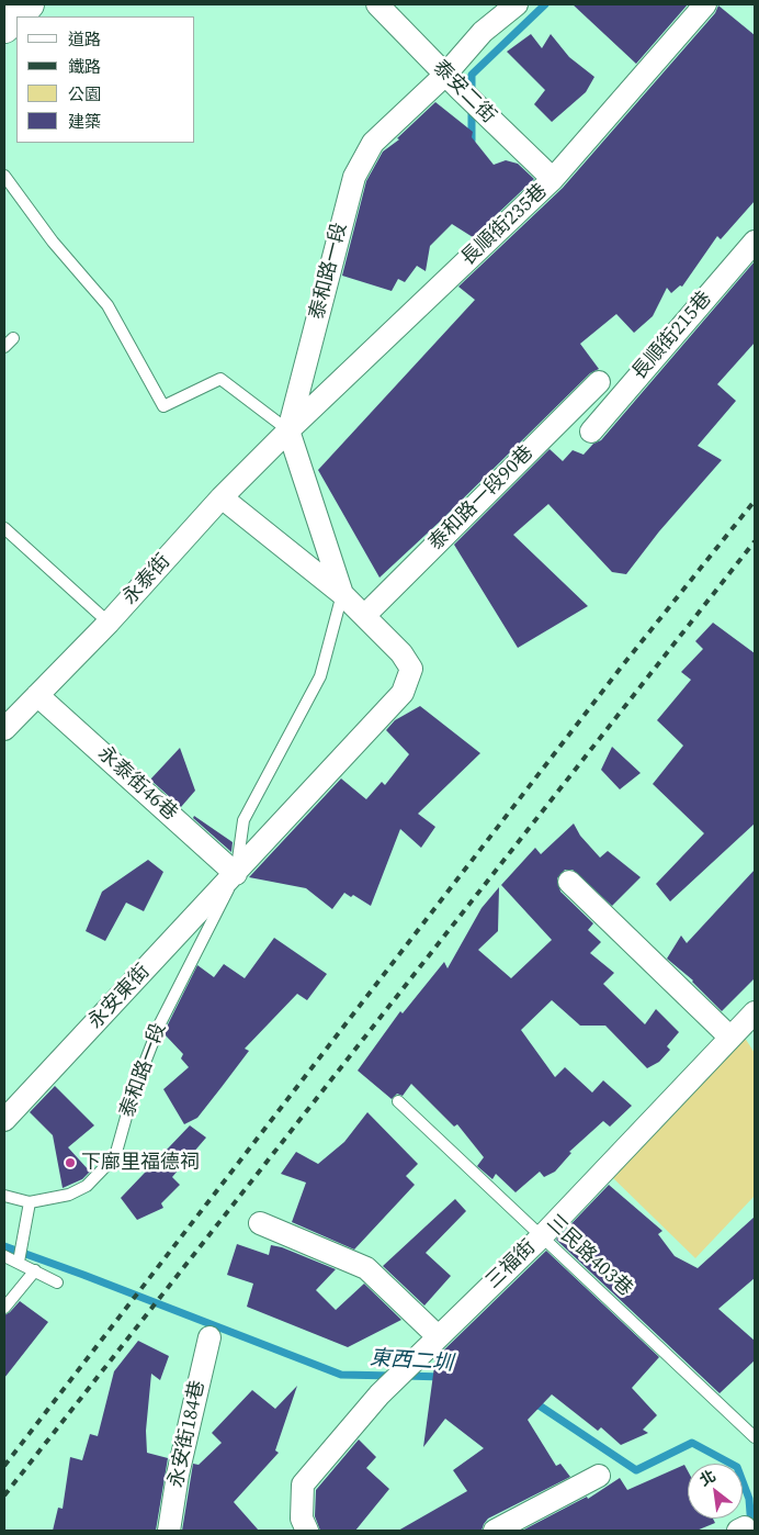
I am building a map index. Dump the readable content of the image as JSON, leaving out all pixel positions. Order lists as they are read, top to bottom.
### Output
{
  "streets": {
    "street": [
      "泰安二街",
      "長順街235巷",
      "泰和路一段",
      "長順街215巷",
      "泰和路一段90巷",
      "永泰街",
      "永泰街46巷",
      "永安東街",
      "三福街",
      "永安街184巷"
    ],
    "lane": ["三民路403巷"]
  },
  "crossings": [
    ["泰安二街", "長順街235巷"],
    ["泰安二街", "泰和路一段"],
    ["長順街235巷", "泰和路一段"],
    ["長順街235巷", "永泰街"],
    ["泰和路一段", "泰和路一段90巷"],
    ["泰和路一段", "永泰街"],
    ["泰和路一段", "永泰街46巷"],
    ["泰和路一段", "永安東街"],
    ["永泰街", "永泰街46巷"],
    ["永泰街46巷", "永安東街"],
    ["三民路403巷", "三福街"]
  ],
  "water": ["東西二圳"],
  "places": ["下廍里福德祠"],
  "legend": [
    "道路",
    "鐵路",
    "公園",
    "建築"
  ],
  "north": "top left"
}
